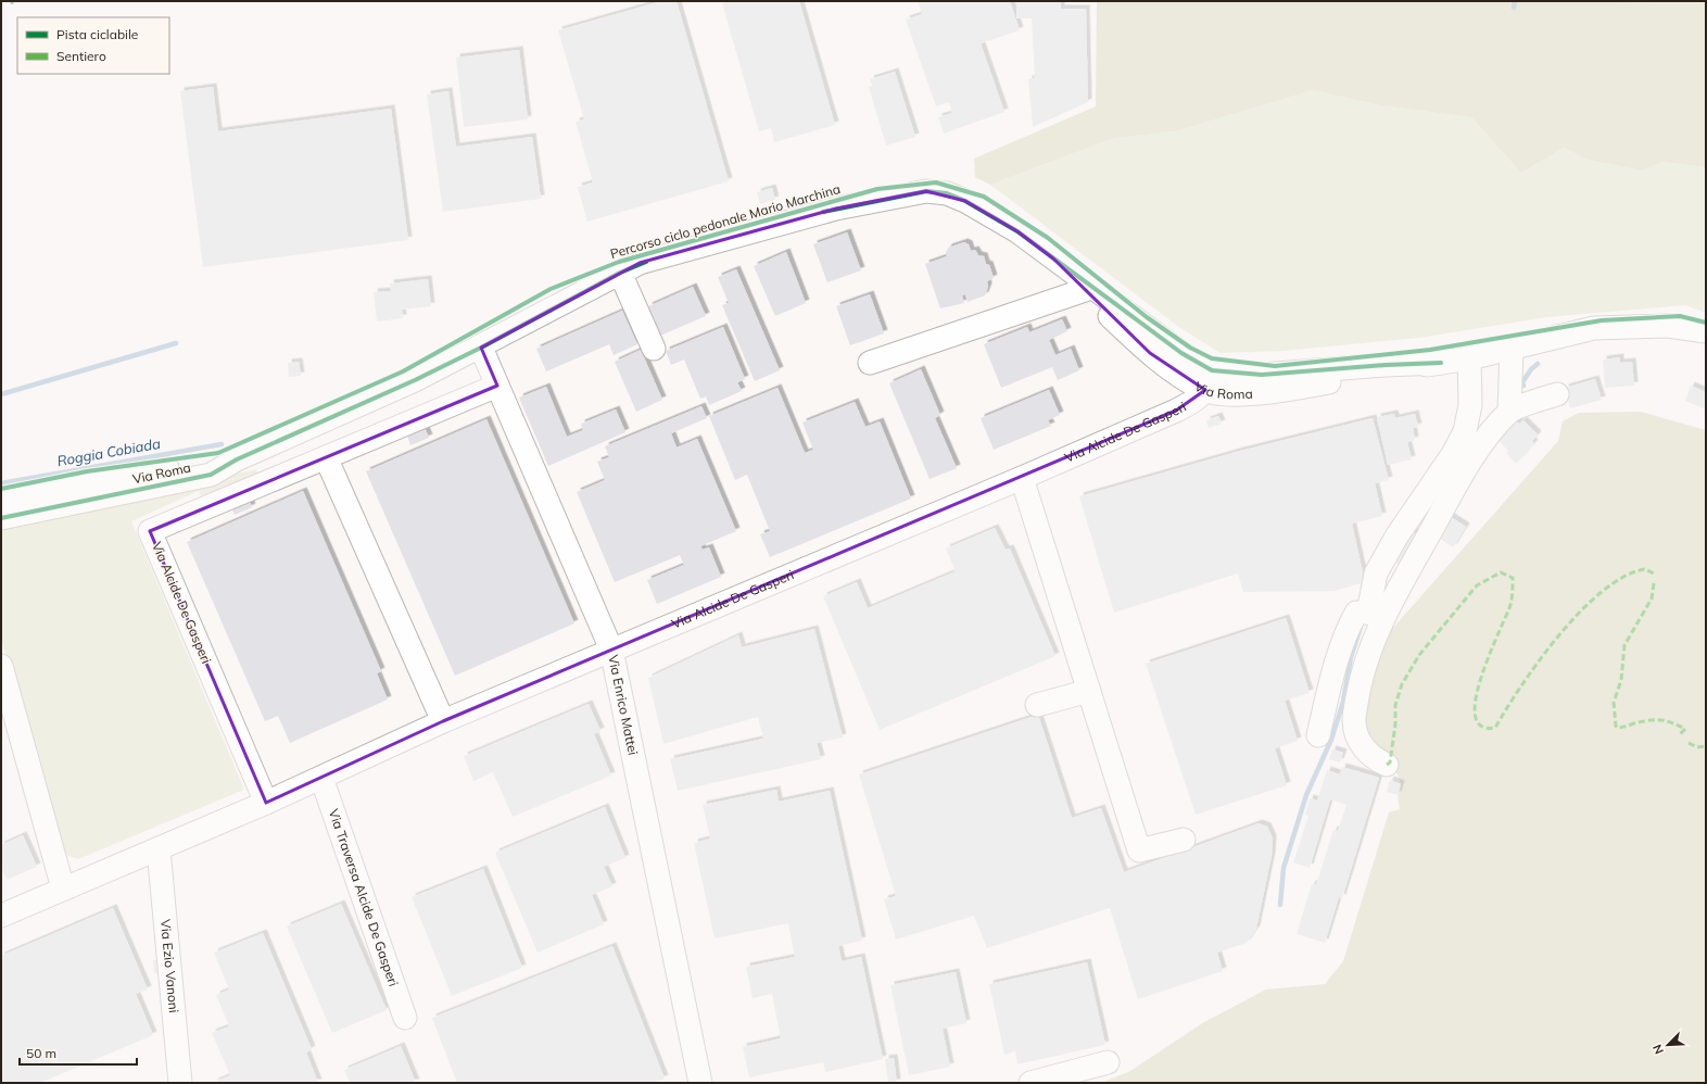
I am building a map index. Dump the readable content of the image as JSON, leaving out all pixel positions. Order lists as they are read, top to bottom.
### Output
{
  "streets": {
    "street": [
      "Via Roma",
      "Via Alcide De Gasperi",
      "Via Enrico Mattei",
      "Via Traversa Alcide De Gasperi",
      "Via Ezio Vanoni"
    ],
    "cycle path": ["Percorso ciclo pedonale Mario Marchina"]
  },
  "crossings": [
    ["Via Roma", "Via Alcide De Gasperi"],
    ["Via Roma", "Via Enrico Mattei"],
    ["Via Alcide De Gasperi", "Via Enrico Mattei"],
    ["Via Alcide De Gasperi", "Via Traversa Alcide De Gasperi"],
    ["Via Alcide De Gasperi", "Via Ezio Vanoni"]
  ],
  "water": ["Roggia Cobiada"],
  "legend": ["Pista ciclabile", "Sentiero"],
  "scale_bar": "50 m",
  "north": "bottom left"
}
